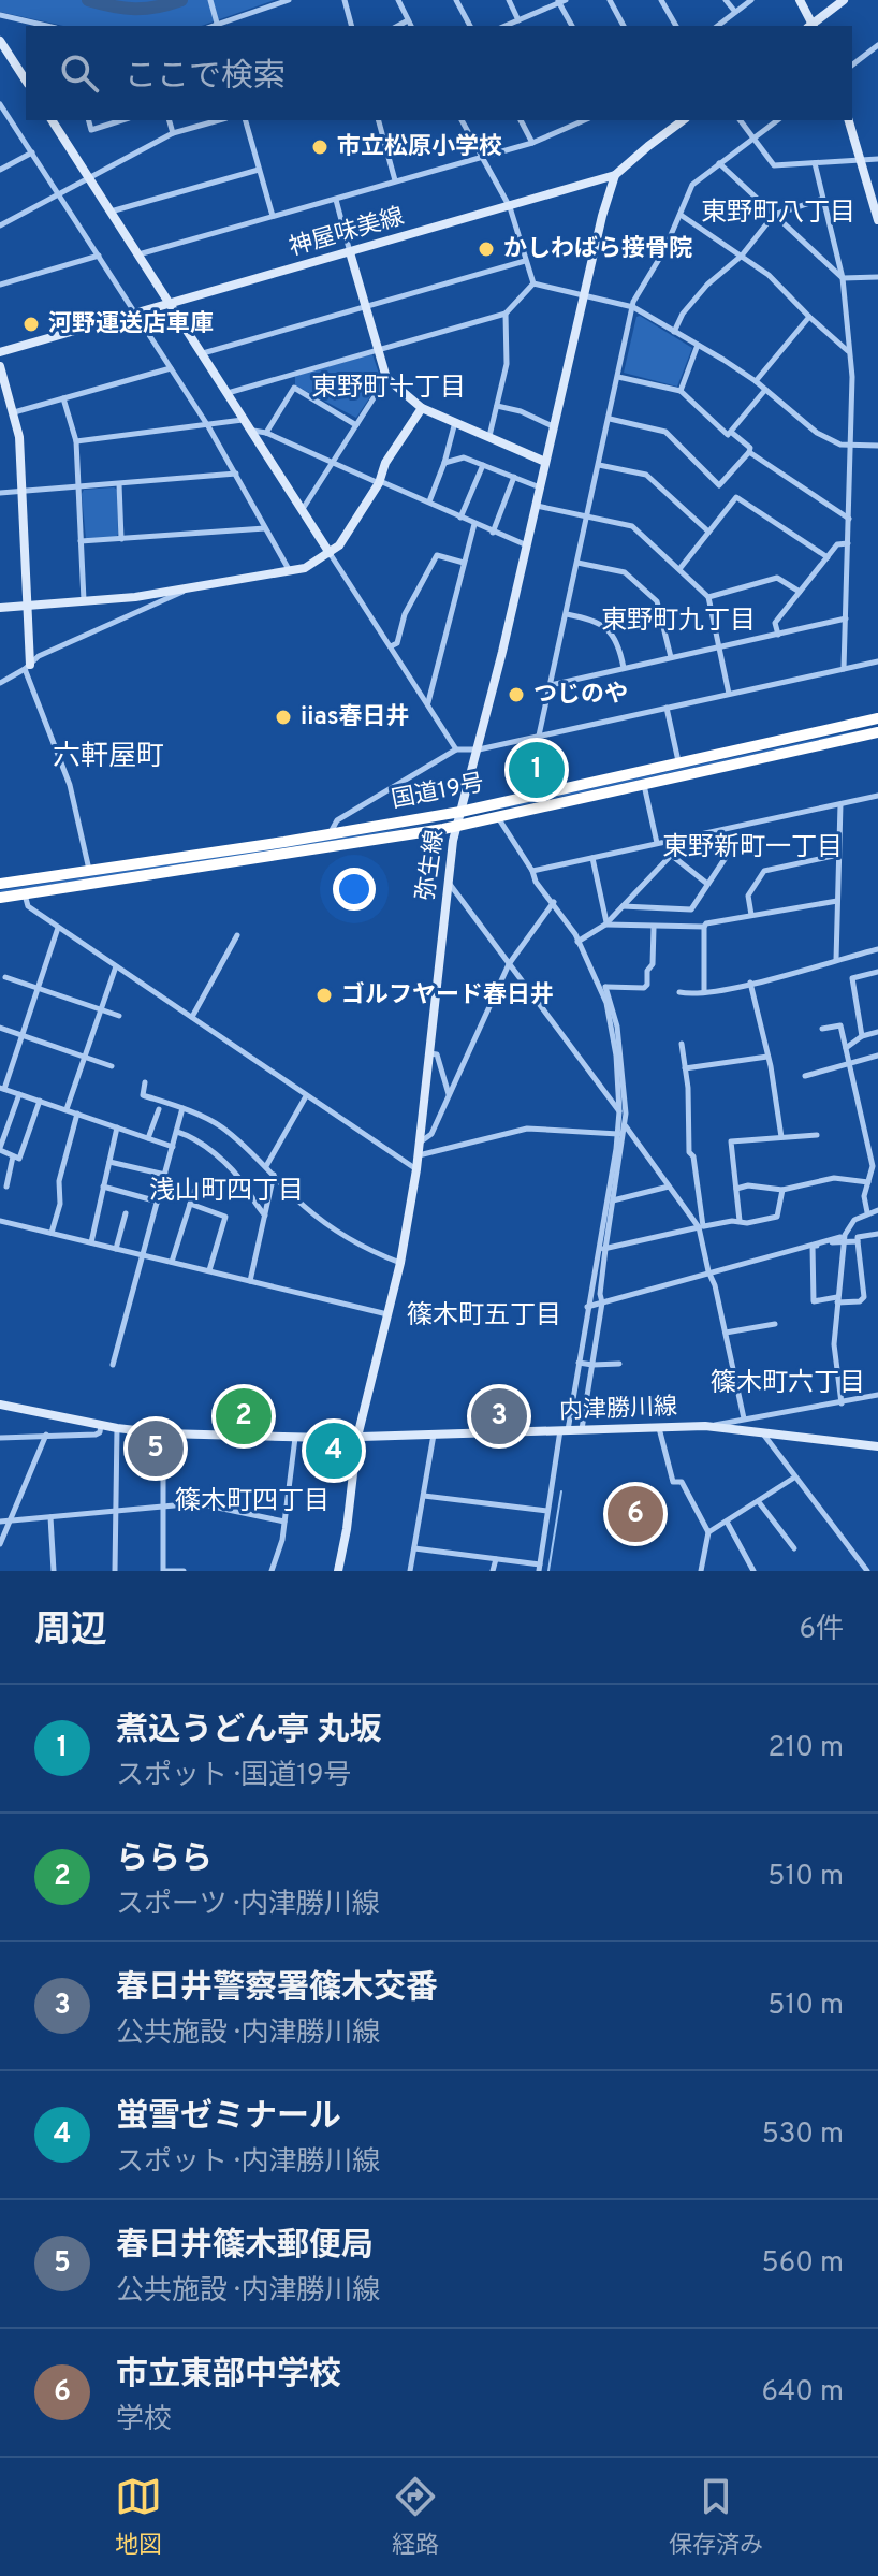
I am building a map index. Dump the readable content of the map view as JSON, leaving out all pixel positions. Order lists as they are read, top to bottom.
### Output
{
  "streets": {
    "highway": ["国道19号"],
    "street": ["神屋味美線", "弥生線", "内津勝川線"]
  },
  "crossings": [
    ["神屋味美線", "弥生線"],
    ["国道19号", "弥生線"],
    ["弥生線", "内津勝川線"]
  ],
  "districts": [
    "東野町八丁目",
    "東野町十丁目",
    "東野町九丁目",
    "六軒屋町",
    "東野新町一丁目",
    "浅山町四丁目",
    "篠木町五丁目",
    "篠木町六丁目",
    "篠木町四丁目"
  ],
  "places": [
    "市立松原小学校",
    "かしわばら接骨院",
    "河野運送店車庫",
    "つじのや",
    "iias春日井",
    "ゴルフヤード春日井"
  ],
  "page": {
    "search": "ここで検索",
    "pins": [
      "1",
      "2",
      "3",
      "5",
      "4",
      "6"
    ],
    "heading": ["周辺", "6件"],
    "list": [
      {
        "mark": "1",
        "name": "煮込うどん亭 丸坂",
        "note": "スポット · 国道19号",
        "value": "210 m"
      },
      {
        "mark": "2",
        "name": "ららら",
        "note": "スポーツ · 内津勝川線",
        "value": "510 m"
      },
      {
        "mark": "3",
        "name": "春日井警察署篠木交番",
        "note": "公共施設 · 内津勝川線",
        "value": "510 m"
      },
      {
        "mark": "4",
        "name": "蛍雪ゼミナール",
        "note": "スポット · 内津勝川線",
        "value": "530 m"
      },
      {
        "mark": "5",
        "name": "春日井篠木郵便局",
        "note": "公共施設 · 内津勝川線",
        "value": "560 m"
      },
      {
        "mark": "6",
        "name": "市立東部中学校",
        "note": "学校",
        "value": "640 m"
      }
    ],
    "nav": ["地図", "経路", "保存済み"]
  }
}
